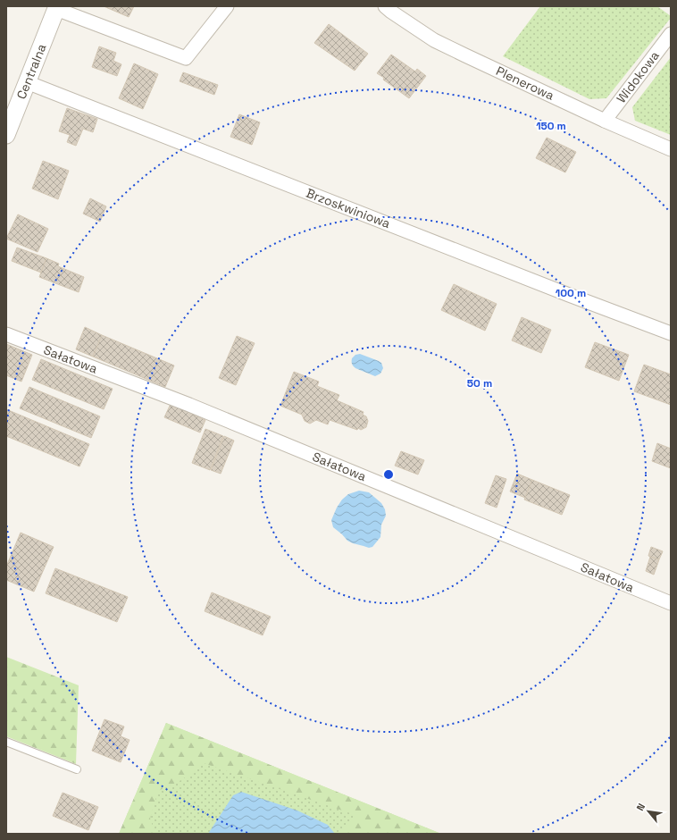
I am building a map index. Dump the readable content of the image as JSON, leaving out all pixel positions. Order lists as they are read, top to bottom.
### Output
{
  "streets": {
    "street": [
      "Centralna",
      "Widokowa",
      "Plenerowa",
      "Brzoskwiniowa",
      "Sałatowa"
    ]
  },
  "crossings": [
    ["Centralna", "Brzoskwiniowa"],
    ["Widokowa", "Plenerowa"]
  ],
  "north": "top left",
  "rings": ["150 m", "100 m", "50 m"]
}
